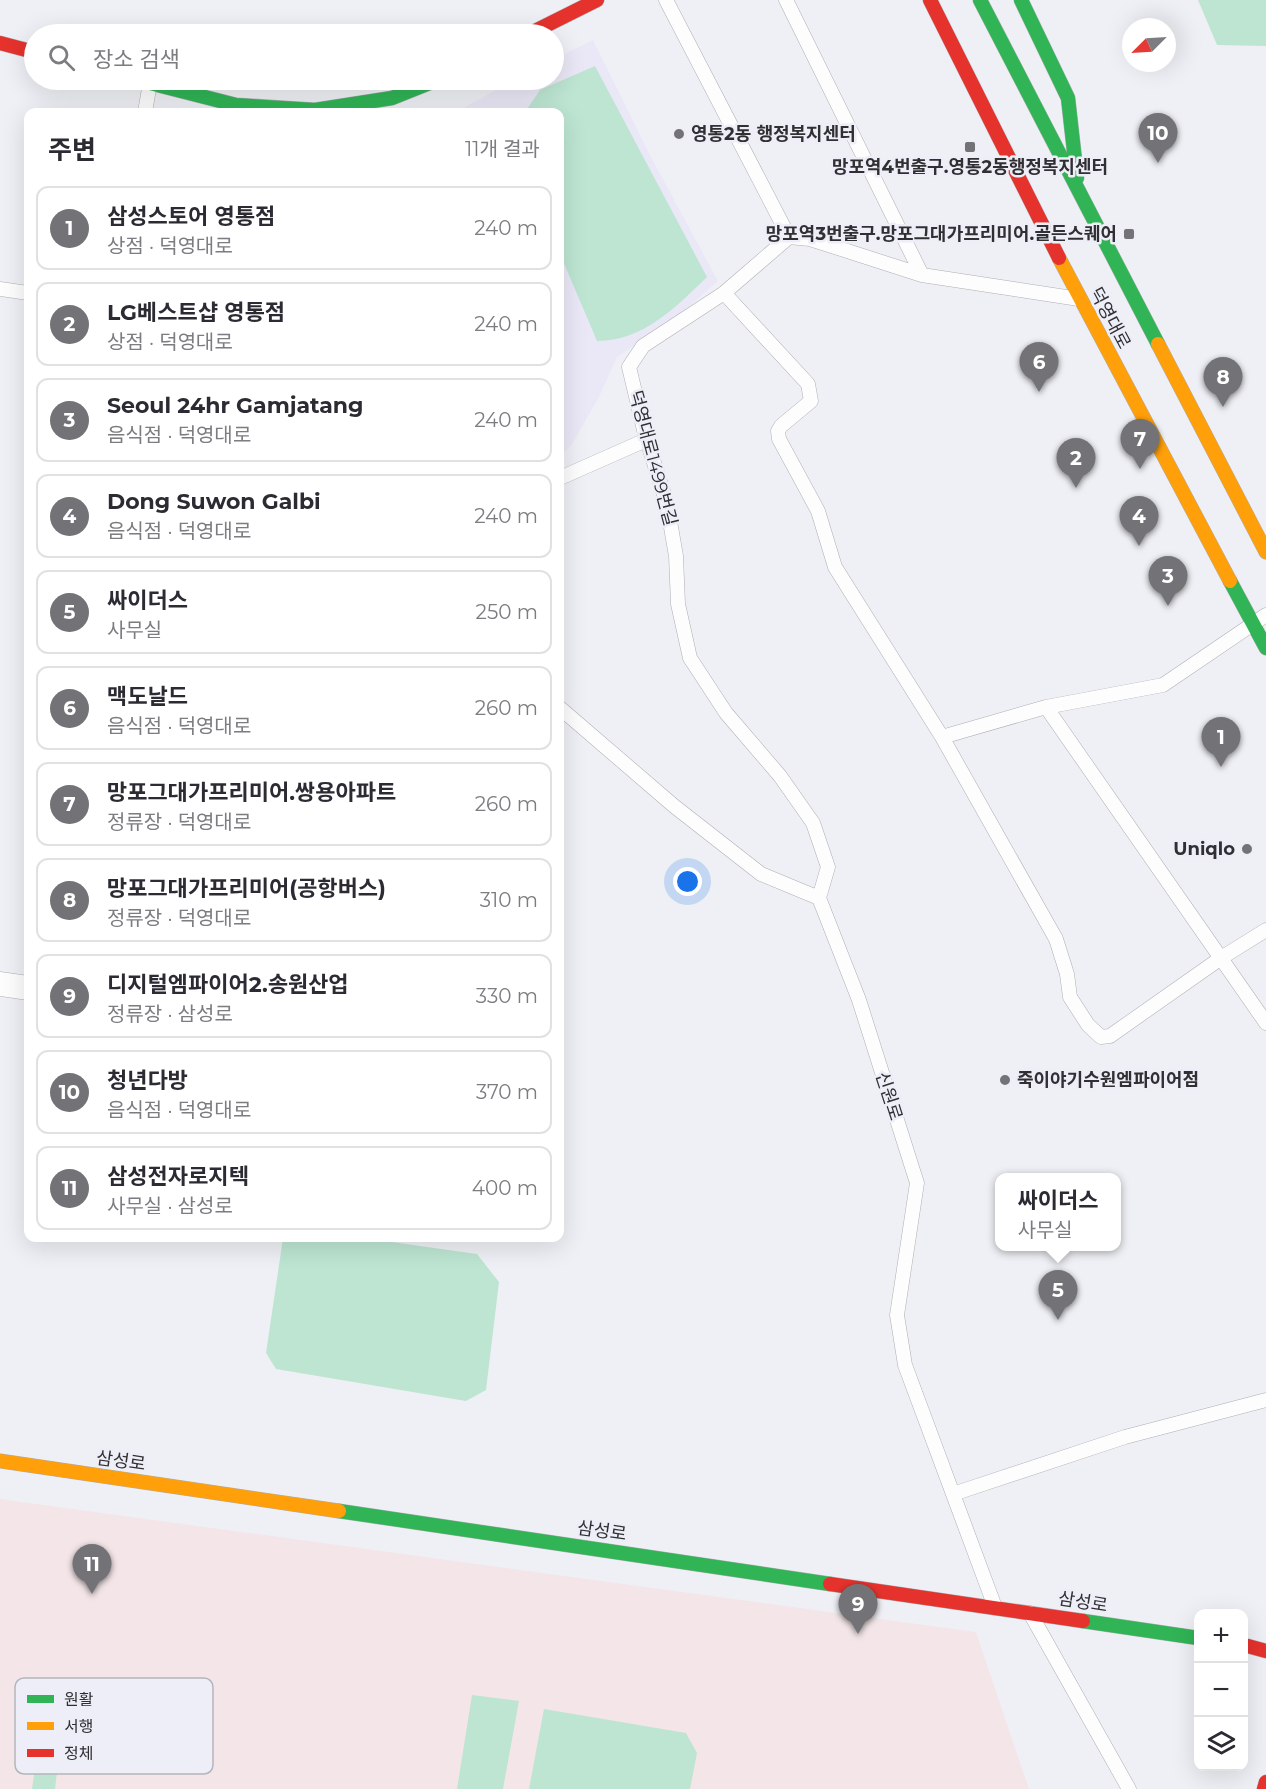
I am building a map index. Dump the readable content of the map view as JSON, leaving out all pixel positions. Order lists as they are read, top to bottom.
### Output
{
  "streets": {
    "street": [
      "덕영대로",
      "덕영대로1499번길",
      "신원로",
      "삼성로"
    ]
  },
  "crossings": [
    ["덕영대로1499번길", "신원로"],
    ["신원로", "삼성로"]
  ],
  "places": {
    "other": ["영통2동 행정복지센터", "Uniqlo", "죽이야기수원엠파이어점"],
    "transit": ["망포역4번출구.영통2동행정복지센터", "망포역3번출구.망포그대가프리미어.골든스퀘어"]
  },
  "legend": ["원활", "서행", "정체"],
  "north": "bottom left",
  "page": {
    "search": "장소 검색",
    "heading": ["주변", "11개 결과"],
    "pins": [
      "10",
      "6",
      "8",
      "7",
      "2",
      "4",
      "3",
      "1",
      "5",
      "11",
      "9"
    ],
    "list": [
      {
        "mark": "1",
        "name": "삼성스토어 영통점",
        "note": "상점 · 덕영대로",
        "value": "240 m"
      },
      {
        "mark": "2",
        "name": "LG베스트샵 영통점",
        "note": "상점 · 덕영대로",
        "value": "240 m"
      },
      {
        "mark": "3",
        "name": "Seoul 24hr Gamjatang",
        "note": "음식점 · 덕영대로",
        "value": "240 m"
      },
      {
        "mark": "4",
        "name": "Dong Suwon Galbi",
        "note": "음식점 · 덕영대로",
        "value": "240 m"
      },
      {
        "mark": "5",
        "name": "싸이더스",
        "note": "사무실",
        "value": "250 m"
      },
      {
        "mark": "6",
        "name": "맥도날드",
        "note": "음식점 · 덕영대로",
        "value": "260 m"
      },
      {
        "mark": "7",
        "name": "망포그대가프리미어.쌍용아파트",
        "note": "정류장 · 덕영대로",
        "value": "260 m"
      },
      {
        "mark": "8",
        "name": "망포그대가프리미어(공항버스)",
        "note": "정류장 · 덕영대로",
        "value": "310 m"
      },
      {
        "mark": "9",
        "name": "디지털엠파이어2.송원산업",
        "note": "정류장 · 삼성로",
        "value": "330 m"
      },
      {
        "mark": "10",
        "name": "청년다방",
        "note": "음식점 · 덕영대로",
        "value": "370 m"
      },
      {
        "mark": "11",
        "name": "삼성전자로지텍",
        "note": "사무실 · 삼성로",
        "value": "400 m"
      }
    ],
    "popup": ["싸이더스", "사무실"],
    "map_buttons": ["+", "−"]
  }
}
